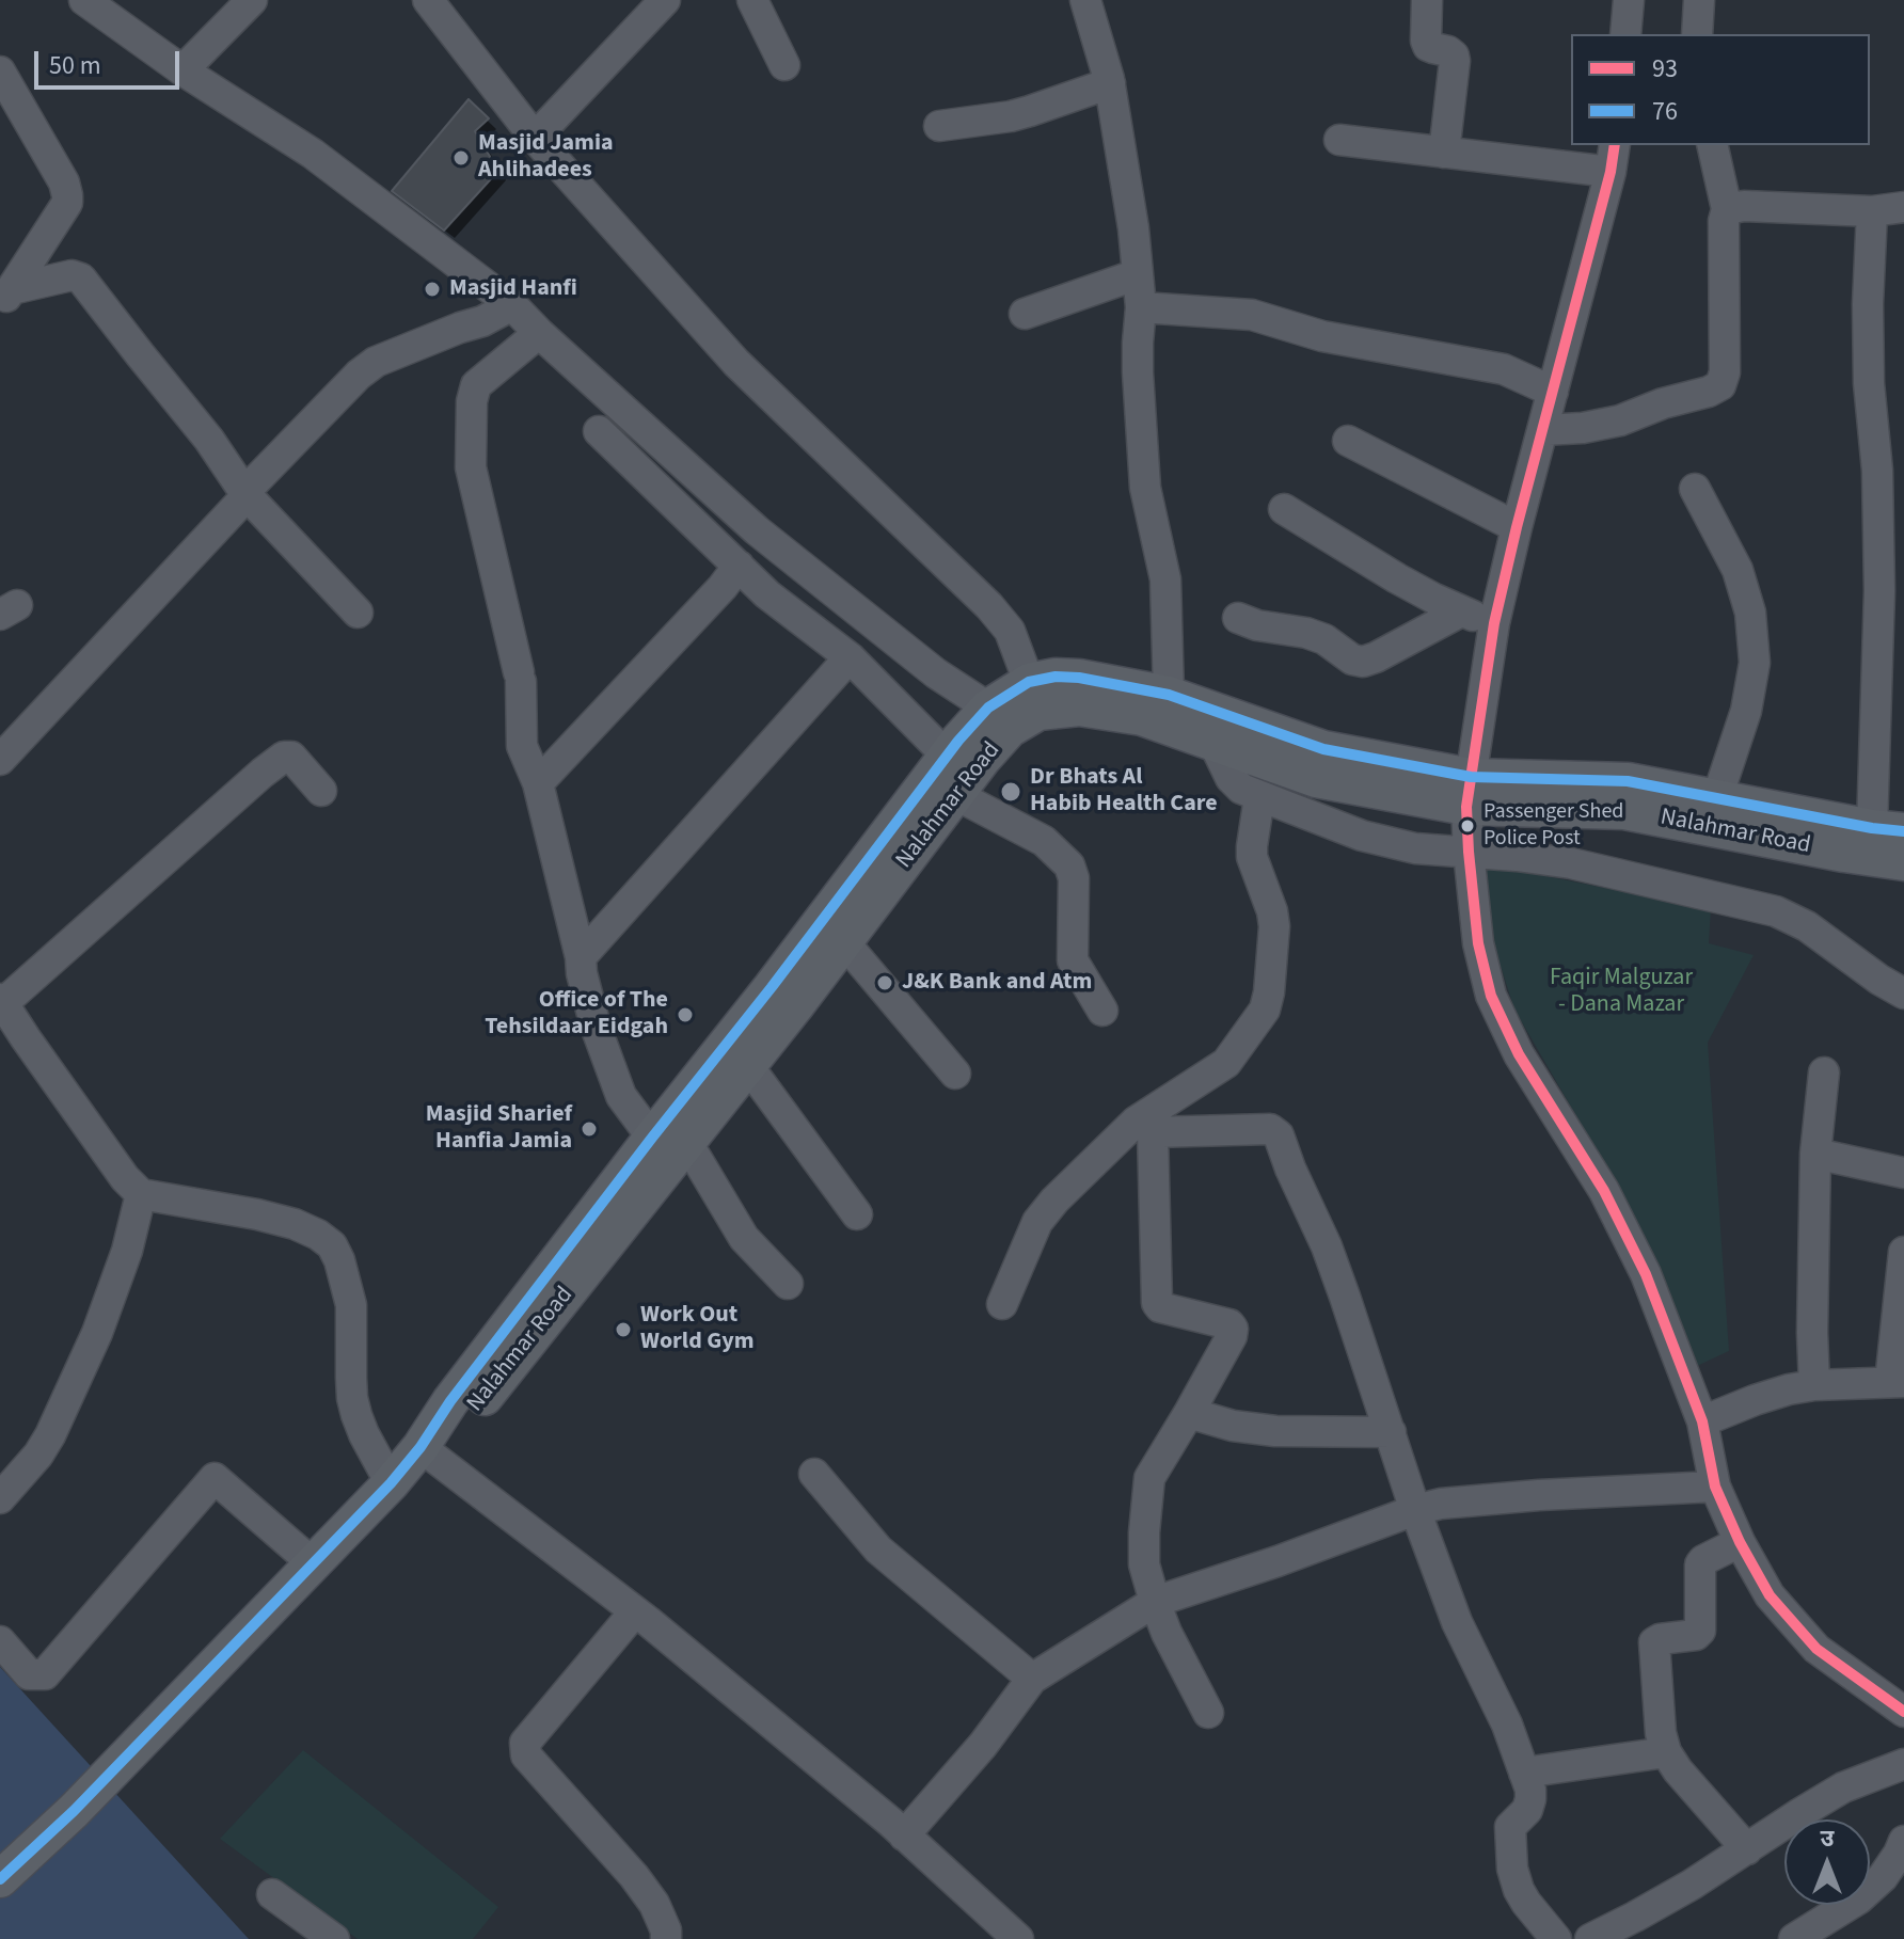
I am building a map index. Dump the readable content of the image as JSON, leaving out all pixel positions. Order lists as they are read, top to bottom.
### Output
{
  "streets": {
    "main road": ["Nalahmar Road"]
  },
  "parks": ["Faqir Malguzar - Dana Mazar"],
  "places": [
    "Masjid Jamia Ahlihadees",
    "Masjid Hanfi",
    "Dr Bhats Al Habib Health Care",
    "Passenger Shed Police Post",
    "J&K Bank and Atm",
    "Office of The Tehsildaar Eidgah",
    "Masjid Sharief Hanfia Jamia",
    "Work Out World Gym"
  ],
  "lines": ["transit line 93", "transit line 76"],
  "legend": ["93", "76"],
  "scale_bar": "50 m",
  "north": "top"
}
